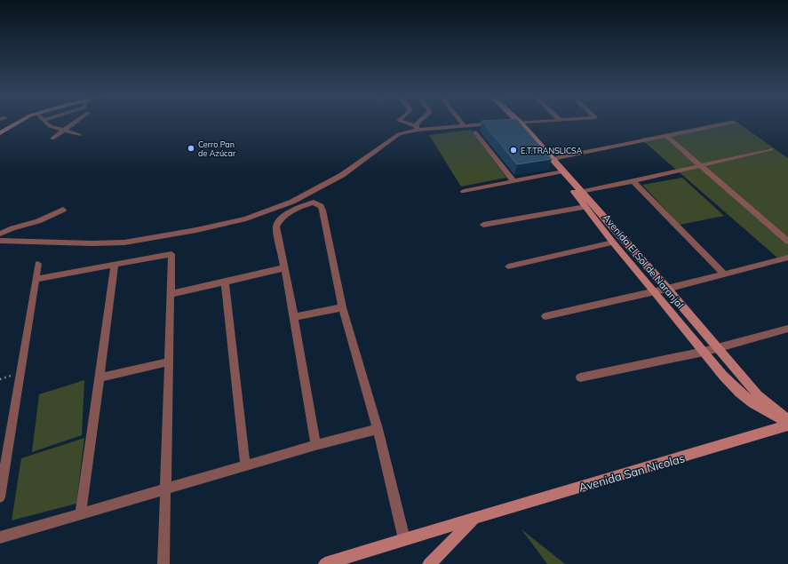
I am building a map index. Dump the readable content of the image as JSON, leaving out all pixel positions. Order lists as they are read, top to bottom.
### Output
{
  "streets": {
    "street": ["Avenida El Sol de Naranjal", "Avenida San Nicolas"]
  },
  "places": ["Cerro Pan de Azúcar", "E.T.TRANSLICSA"]
}
